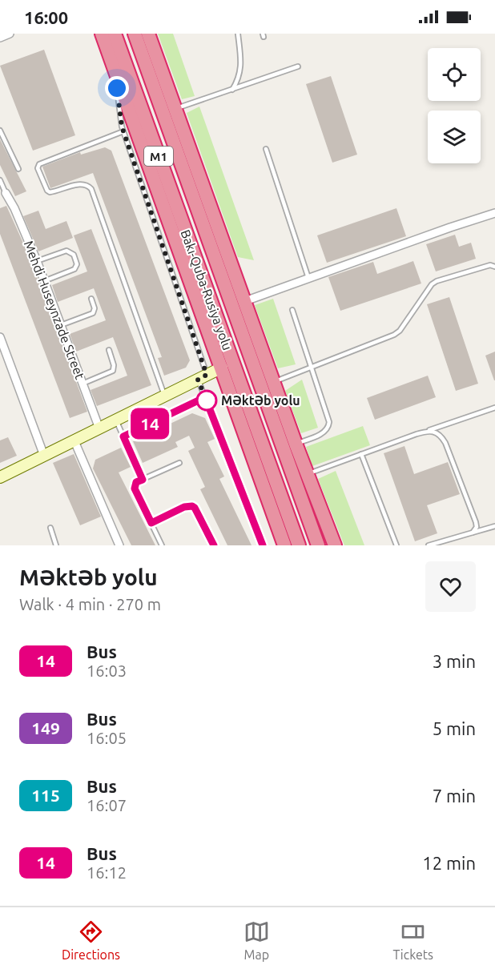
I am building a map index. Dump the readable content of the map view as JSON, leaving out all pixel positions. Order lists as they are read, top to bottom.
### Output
{
  "streets": {
    "highway": ["M1", "Bakı-Quba-Rusiya yolu"],
    "street": ["Mehdi Huseynzadе Street"]
  },
  "places": ["Məktəb yolu"],
  "lines": ["bus line 14"],
  "page": {
    "status": "16:00",
    "on_map": "14",
    "heading": ["Məktəb yolu", "Walk · 4 min · 270 m"],
    "list": [
      {
        "mark": "14",
        "name": "Bus",
        "note": "16:03",
        "value": "3 min"
      },
      {
        "mark": "149",
        "name": "Bus",
        "note": "16:05",
        "value": "5 min"
      },
      {
        "mark": "115",
        "name": "Bus",
        "note": "16:07",
        "value": "7 min"
      },
      {
        "mark": "14",
        "name": "Bus",
        "note": "16:12",
        "value": "12 min"
      }
    ],
    "tabs": ["Directions", "Map", "Tickets"]
  }
}
